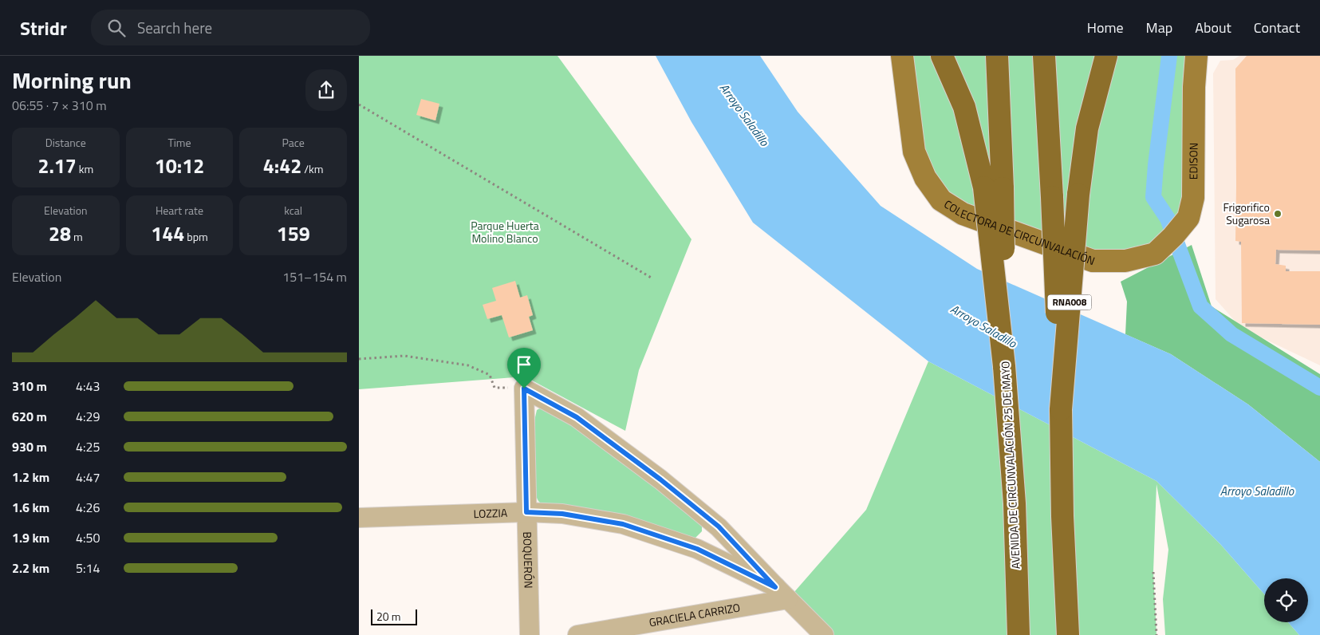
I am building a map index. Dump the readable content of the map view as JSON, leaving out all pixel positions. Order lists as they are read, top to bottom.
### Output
{
  "streets": {
    "highway": ["RNA008", "AVENIDA DE CIRCUNVALACIÓN 25 DE MAYO"],
    "main road": ["EDISON", "COLECTORA DE CIRCUNVALACIÓN"],
    "street": ["LOZZIA", "BOQUERÓN", "GRACIELA CARRIZO"]
  },
  "crossings": [
    ["EDISON", "COLECTORA DE CIRCUNVALACIÓN"],
    ["LOZZIA", "BOQUERÓN"],
    ["LOZZIA", "GRACIELA CARRIZO"]
  ],
  "water": ["Arroyo Saladillo"],
  "parks": ["Parque Huerta Molino Blanco"],
  "places": ["Frigorifico Sugarosa"],
  "scale_bar": "20 m",
  "page": {
    "header": "Stridr",
    "search": "Search here",
    "nav": [
      "Home",
      "Map",
      "About",
      "Contact"
    ],
    "heading": ["Morning run", "06:55 · 7 × 310 m"],
    "stats": [
      ["Distance", "2.17 km"],
      ["Time", "10:12"],
      ["Pace", "4:42 /km"],
      ["Elevation", "28 m"],
      ["Heart rate", "144 bpm"],
      ["kcal", "159"]
    ],
    "chart": ["Elevation", "151–154 m"],
    "list": [
      {
        "name": "310 m",
        "note": "4:43"
      },
      {
        "name": "620 m",
        "note": "4:29"
      },
      {
        "name": "930 m",
        "note": "4:25"
      },
      {
        "name": "1.2 km",
        "note": "4:47"
      },
      {
        "name": "1.6 km",
        "note": "4:26"
      },
      {
        "name": "1.9 km",
        "note": "4:50"
      },
      {
        "name": "2.2 km",
        "note": "5:14"
      }
    ],
    "scale": "20 m"
  }
}
